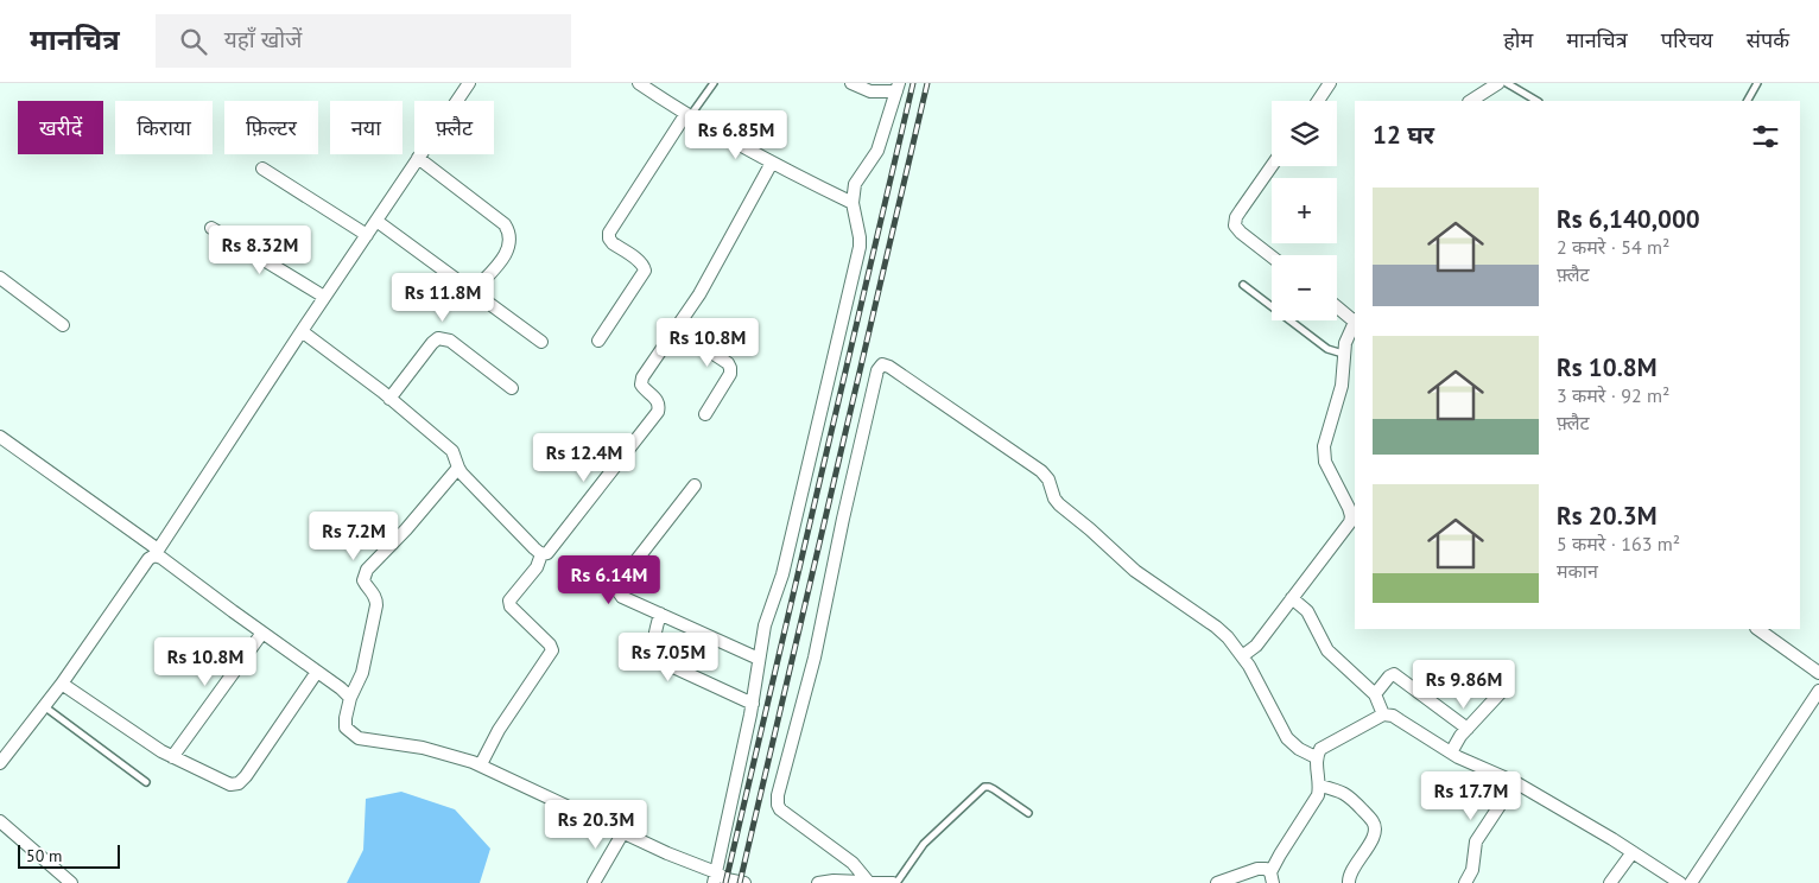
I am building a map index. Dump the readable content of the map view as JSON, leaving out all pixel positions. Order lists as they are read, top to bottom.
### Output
{
  "scale_bar": "50 m",
  "page": {
    "header": "मानचित्र",
    "search": "यहाँ खोजें",
    "nav": [
      "होम",
      "मानचित्र",
      "परिचय",
      "संपर्क"
    ],
    "map_buttons": ["+", "−"],
    "chip": [
      "खरीदें",
      "किराया",
      "फ़िल्टर",
      "नया",
      "फ़्लैट"
    ],
    "heading": "12 घर",
    "price": [
      "Rs 6.85M",
      "Rs 8.32M",
      "Rs 11.8M",
      "Rs 10.8M",
      "Rs 12.4M",
      "Rs 7.2M",
      "Rs 6.14M",
      "Rs 7.05M",
      "Rs 10.8M",
      "Rs 9.86M",
      "Rs 17.7M",
      "Rs 20.3M"
    ],
    "list": [
      {
        "name": "Rs 6,140,000",
        "note": "2 कमरे · 54 m² · फ़्लैट"
      },
      {
        "name": "Rs 10.8M",
        "note": "3 कमरे · 92 m² · फ़्लैट"
      },
      {
        "name": "Rs 20.3M",
        "note": "5 कमरे · 163 m² · मकान"
      }
    ],
    "scale": "50 m"
  }
}
